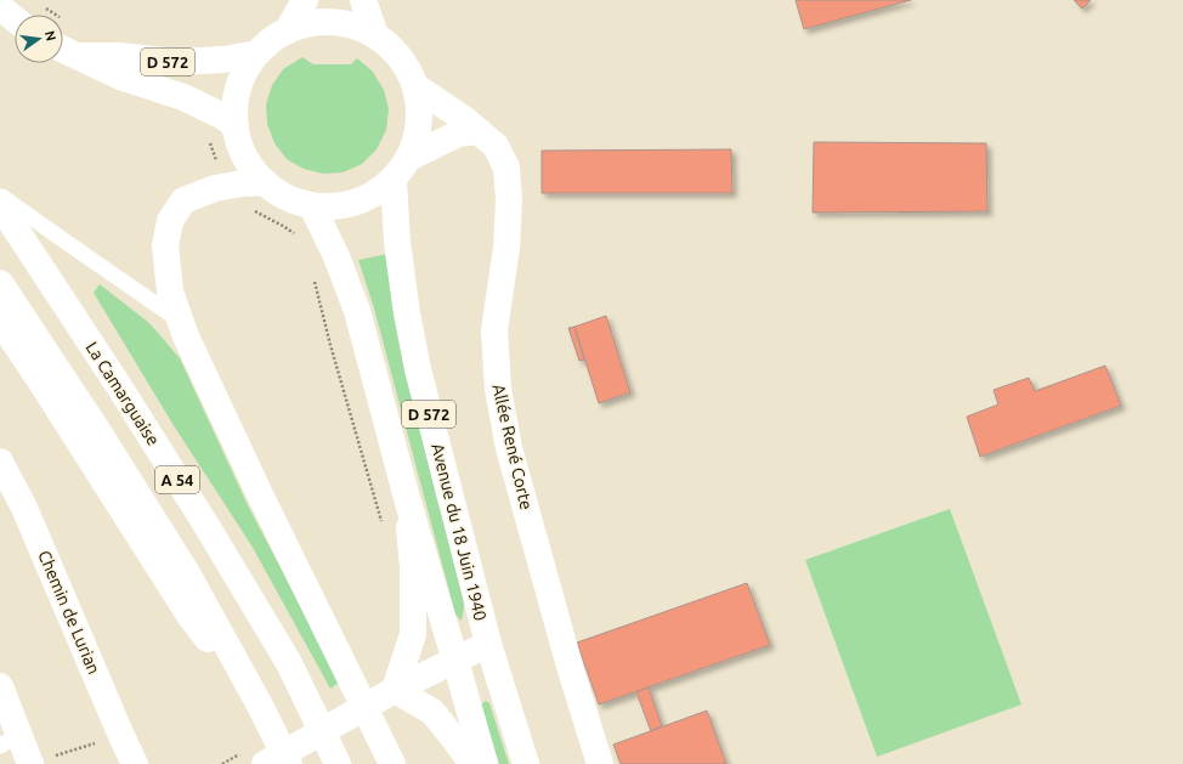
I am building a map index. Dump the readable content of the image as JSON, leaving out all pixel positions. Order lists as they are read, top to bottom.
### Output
{
  "streets": {
    "main road": [
      "D 572",
      "La Camarguaise",
      "Allée René Corte",
      "A 54",
      "Avenue du 18 Juin 1940",
      "Chemin de Lurian"
    ]
  },
  "north": "right"
}
